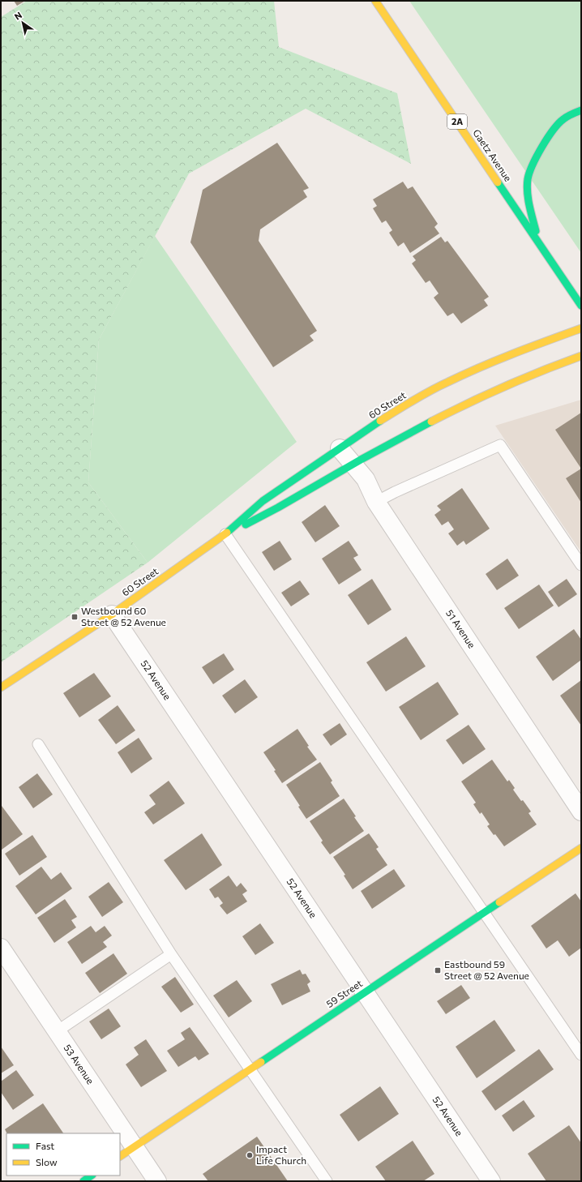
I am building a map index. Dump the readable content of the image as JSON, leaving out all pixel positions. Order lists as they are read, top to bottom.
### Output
{
  "streets": {
    "main road": [
      "2A",
      "Gaetz Avenue",
      "60 Street",
      "59 Street"
    ],
    "street": ["51 Avenue", "52 Avenue", "53 Avenue"]
  },
  "crossings": [
    ["60 Street", "51 Avenue"],
    ["60 Street", "52 Avenue"],
    ["52 Avenue", "59 Street"],
    ["59 Street", "53 Avenue"]
  ],
  "places": {
    "transit": ["Westbound 60 Street @ 52 Avenue", "Eastbound 59 Street @ 52 Avenue"],
    "other": ["Impact Life Church"]
  },
  "legend": ["Fast", "Slow"],
  "north": "top left"
}
